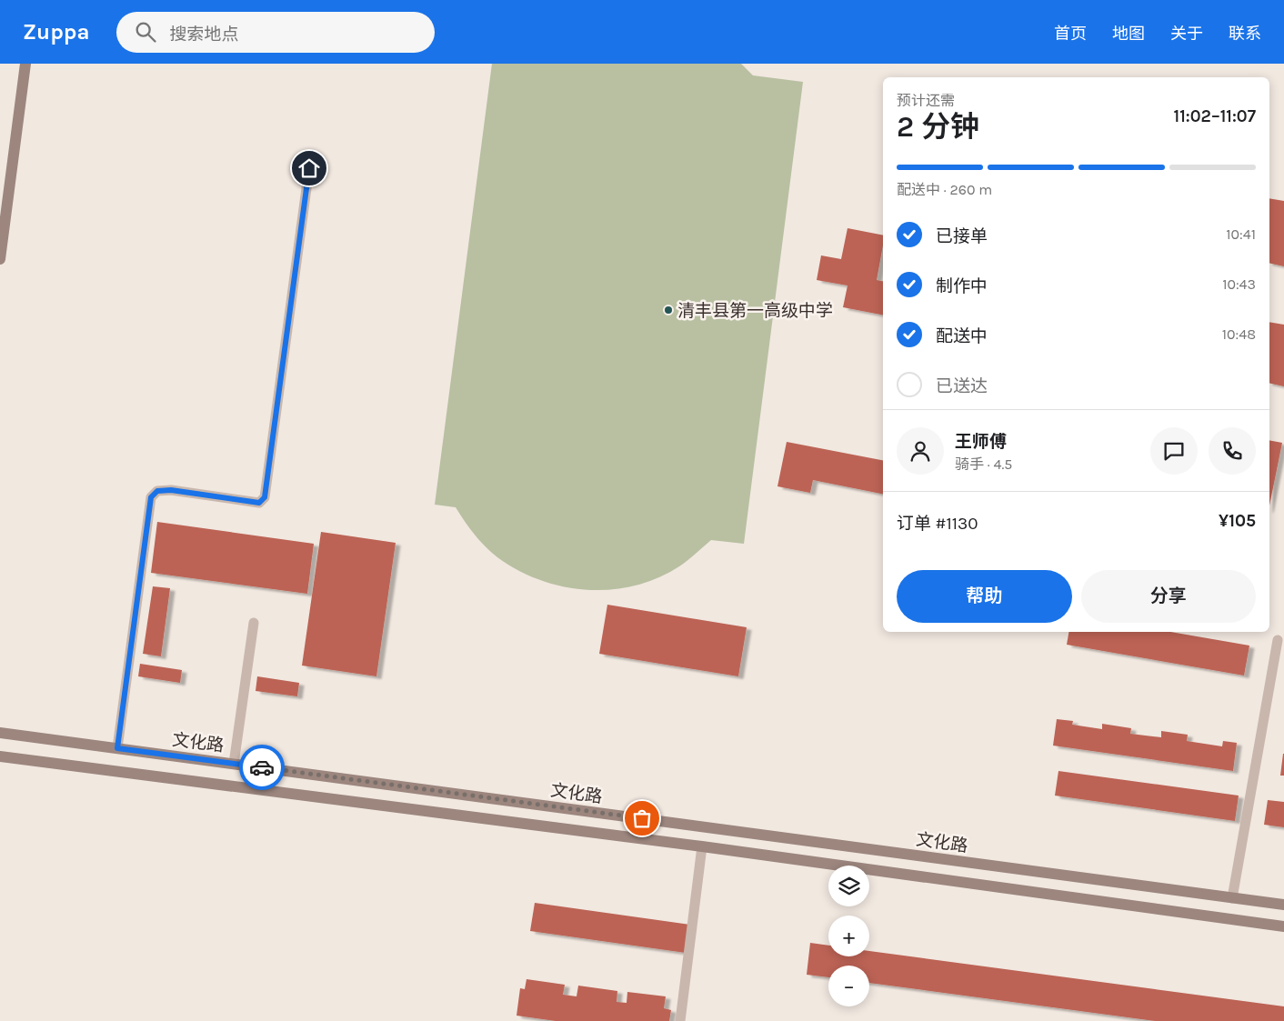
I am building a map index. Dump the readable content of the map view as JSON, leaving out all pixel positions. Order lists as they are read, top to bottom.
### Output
{
  "streets": {
    "main road": ["文化路"]
  },
  "places": ["清丰县第一高级中学"],
  "page": {
    "header": "Zuppa",
    "search": "搜索地点",
    "nav": [
      "首页",
      "地图",
      "关于",
      "联系"
    ],
    "heading": ["2 分钟", "预计还需", "11:02–11:07"],
    "panel": [
      "王师傅",
      "骑手 · 4.5",
      "订单 #1130",
      "¥105"
    ],
    "bar": "配送中 · 260 m",
    "list": [
      ["已接单", "10:41"],
      ["制作中", "10:43"],
      ["配送中", "10:48"],
      "已送达"
    ],
    "buttons": ["帮助", "分享"],
    "map_buttons": ["+", "−"]
  }
}
